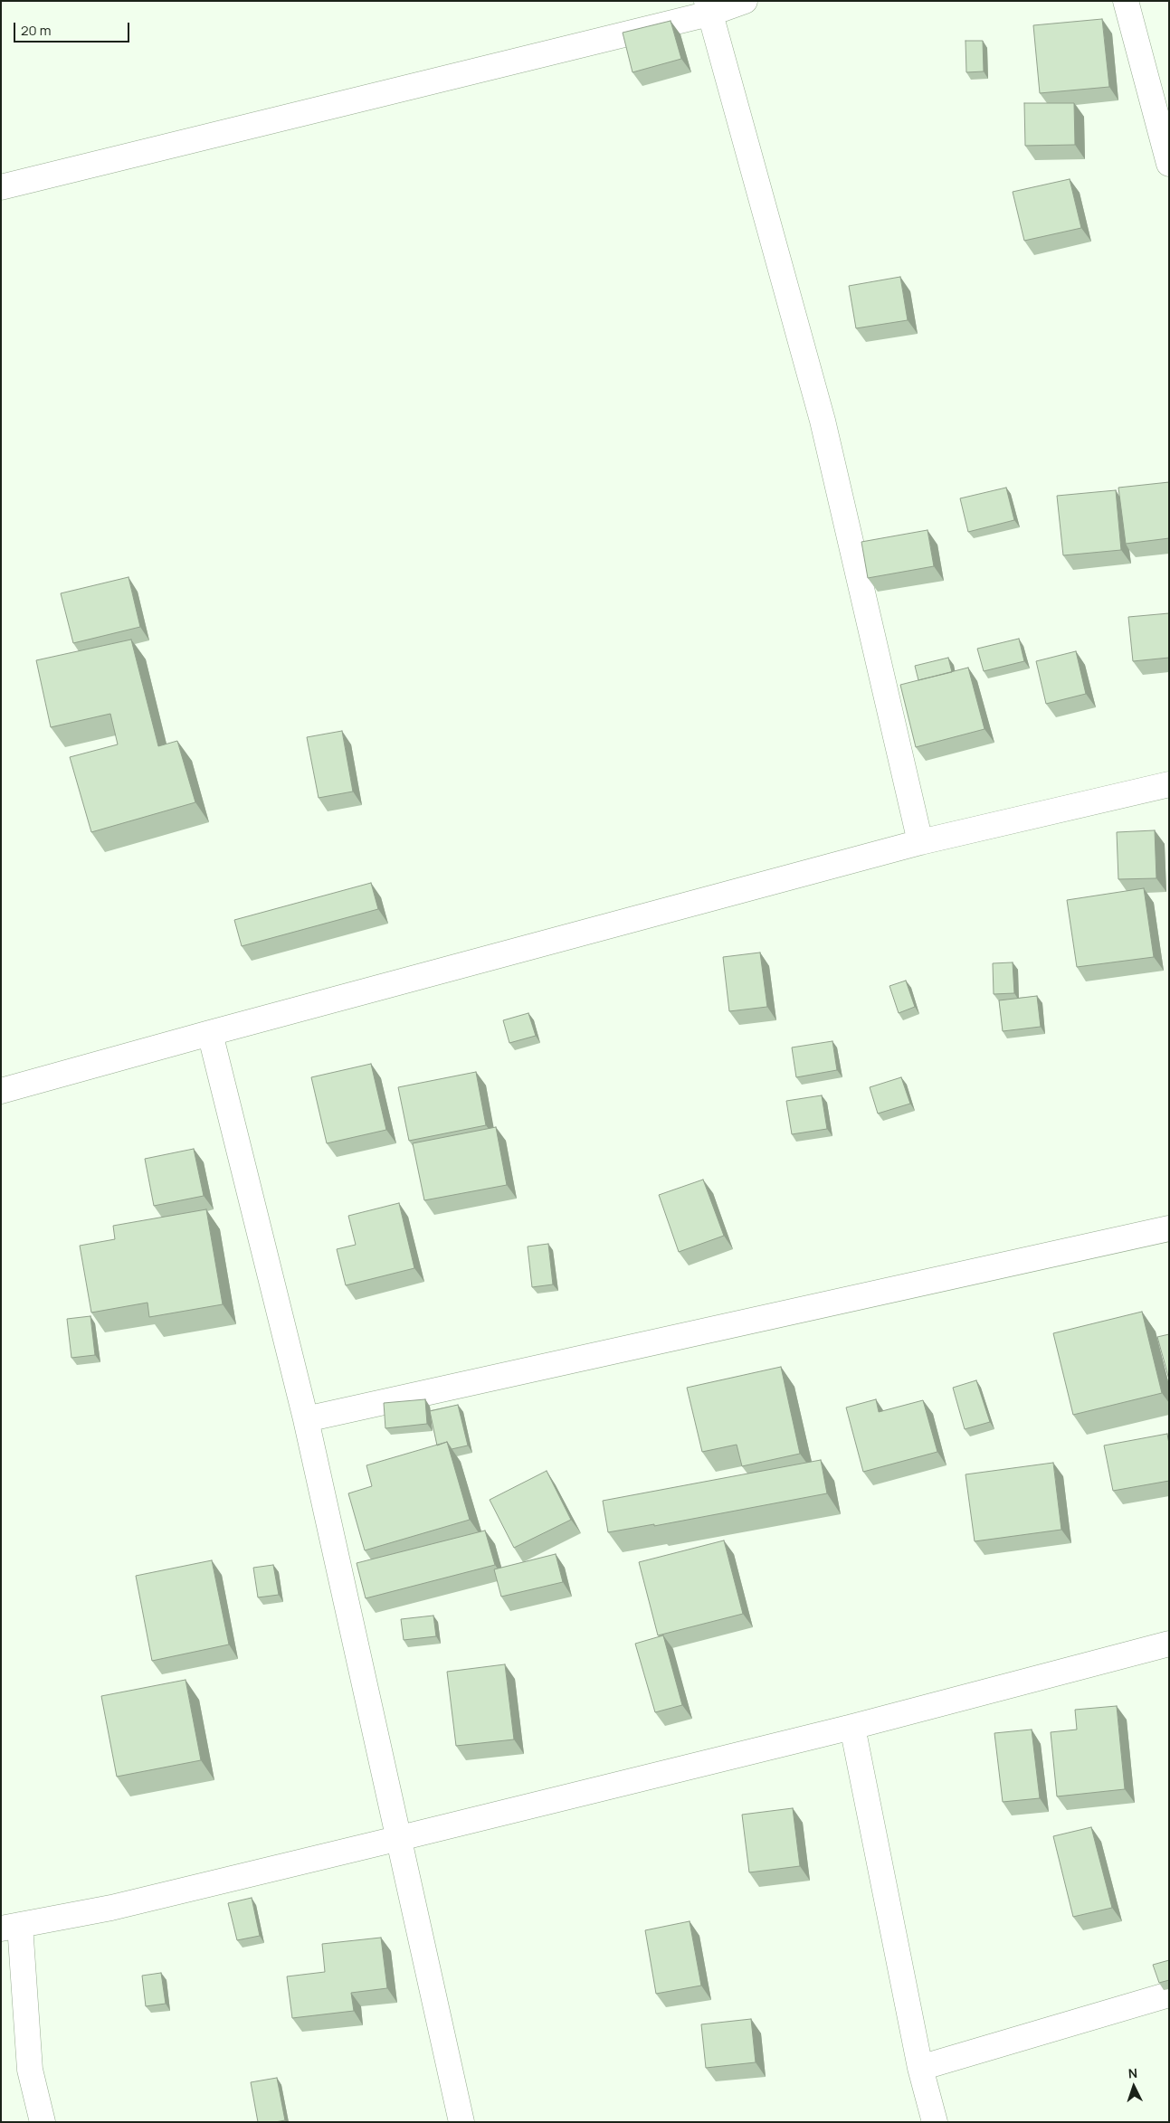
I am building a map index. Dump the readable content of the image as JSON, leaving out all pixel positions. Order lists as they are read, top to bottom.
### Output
{
  "scale_bar": "20 m",
  "north": "top"
}
